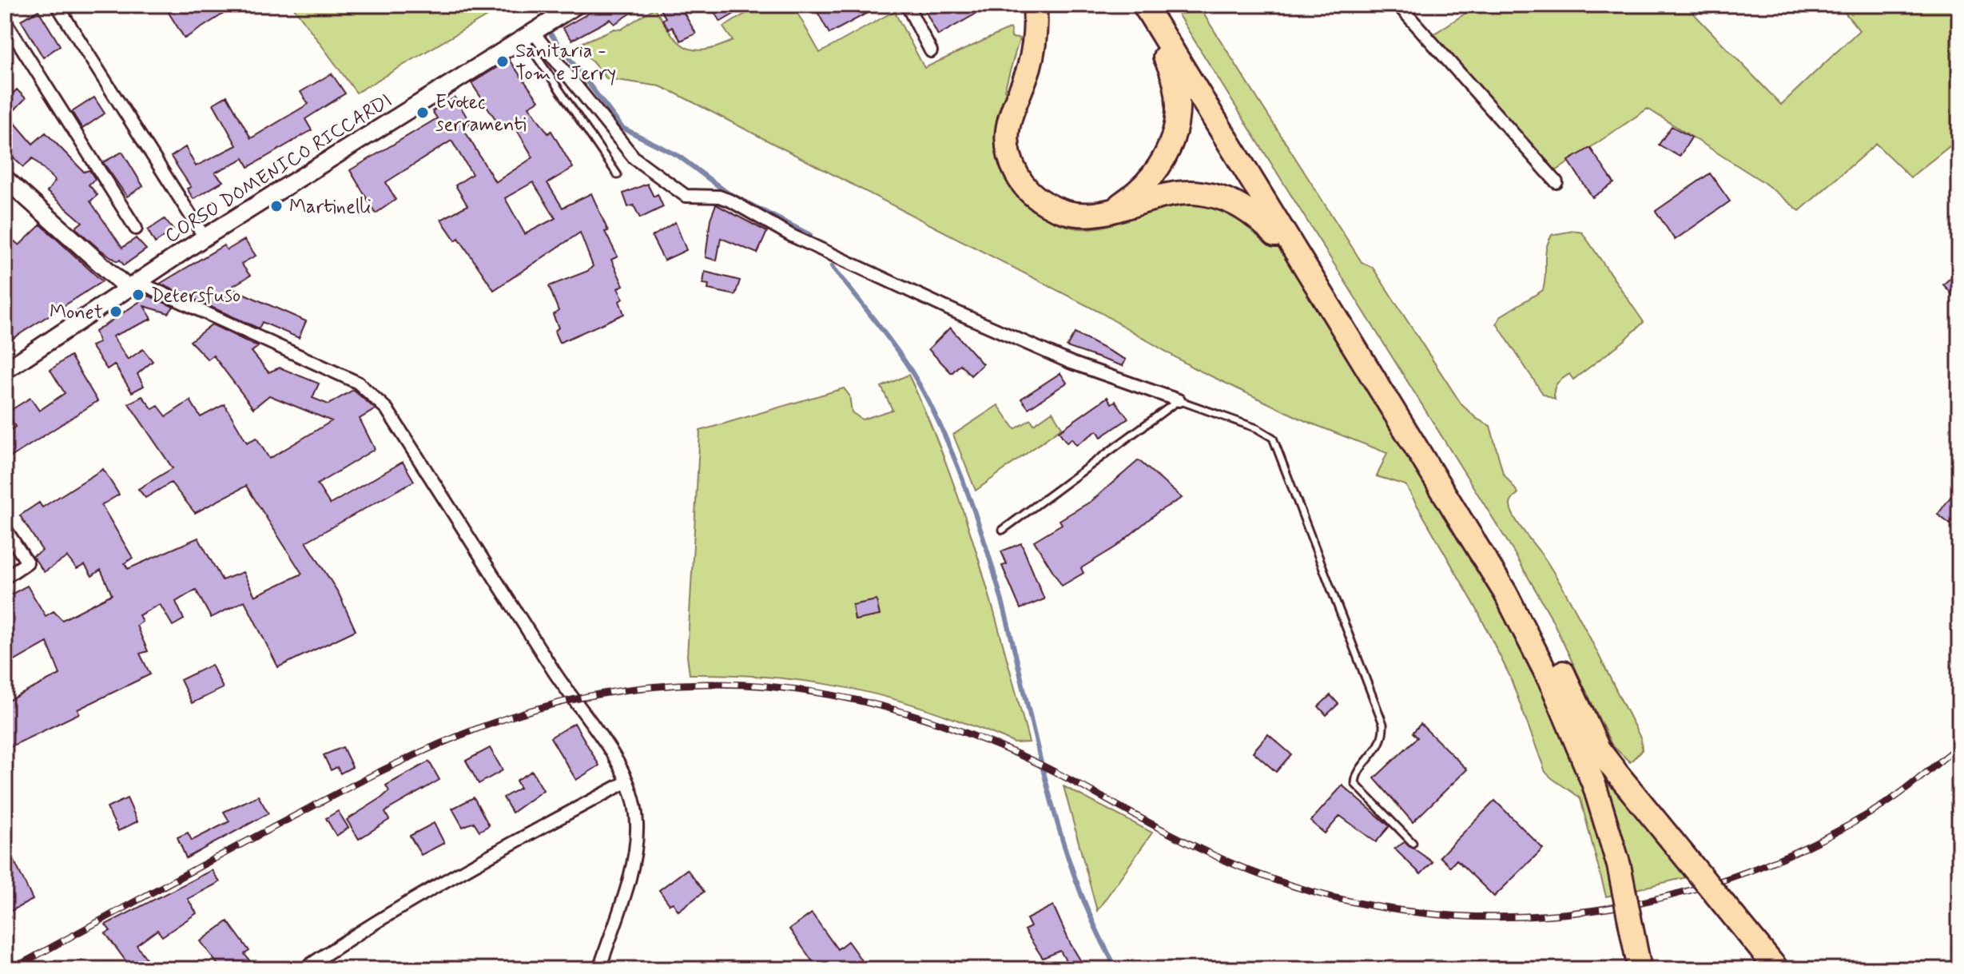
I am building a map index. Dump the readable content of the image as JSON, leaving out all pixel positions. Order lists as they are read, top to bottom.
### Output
{
  "streets": {
    "main road": ["CORSO DOMENICO RICCARDI"]
  },
  "places": [
    "Sanitaria - Tom e Jerry",
    "Evotec serramenti",
    "Martinelli",
    "Detersfuso",
    "Monet"
  ]
}
